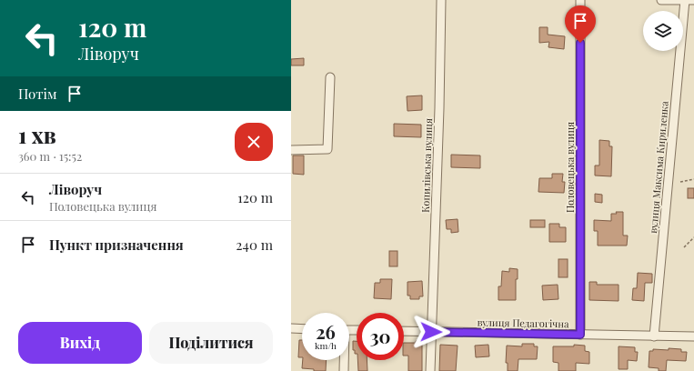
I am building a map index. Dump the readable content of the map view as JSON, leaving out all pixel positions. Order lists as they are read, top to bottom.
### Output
{
  "streets": {
    "street": [
      "Копилівська вулиця",
      "Половецька вулиця",
      "вулиця Максима Кириленка",
      "вулиця Педагогічна"
    ]
  },
  "crossings": [
    ["Копилівська вулиця", "вулиця Педагогічна"],
    ["Половецька вулиця", "вулиця Педагогічна"],
    ["вулиця Максима Кириленка", "вулиця Педагогічна"]
  ],
  "page": {
    "turn": ["120 m", "Ліворуч"],
    "then": "Потім",
    "heading": ["1 хв", "360 m · 15:52"],
    "list": [
      {
        "name": "Ліворуч",
        "note": "Половецька вулиця",
        "value": "120 m"
      },
      {
        "name": "Пункт призначення",
        "value": "240 m"
      }
    ],
    "speed": "26 km/h",
    "limit": "30",
    "buttons": ["Вихід", "Поділитися"]
  }
}
